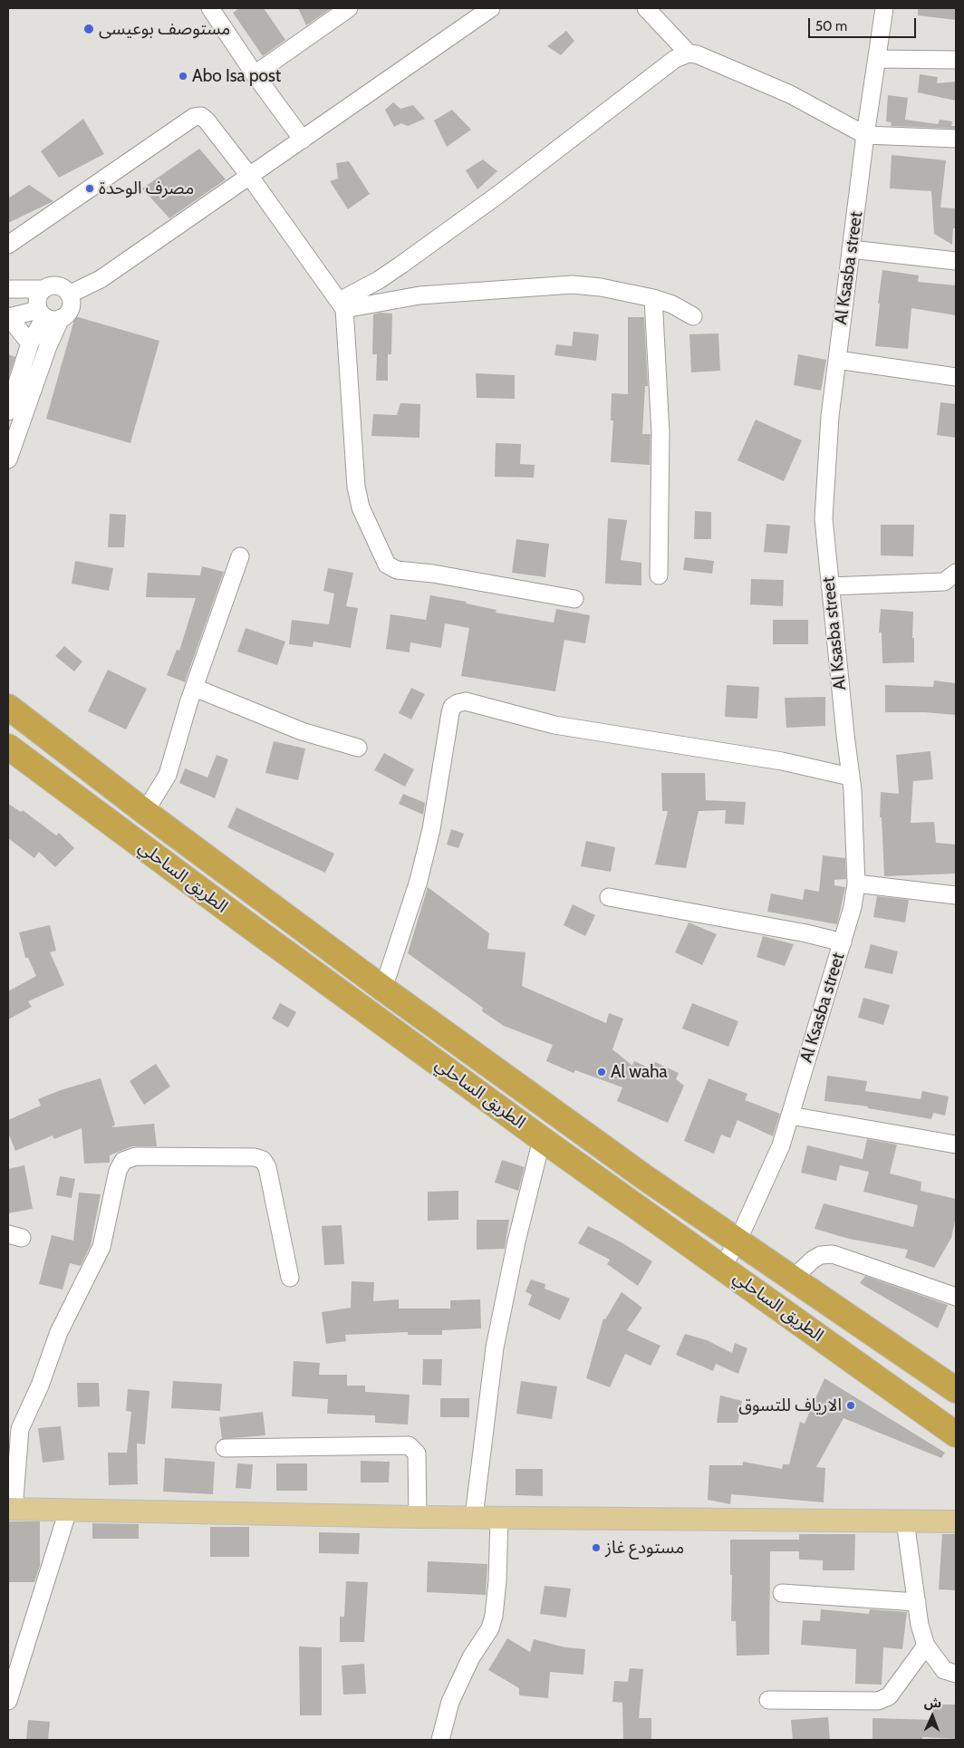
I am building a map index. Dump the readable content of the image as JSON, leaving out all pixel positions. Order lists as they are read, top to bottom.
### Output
{
  "streets": {
    "highway": ["الطريق الساحلي"],
    "street": ["Al Ksasba street"]
  },
  "crossings": [
    ["Al Ksasba street", "الطريق الساحلي"]
  ],
  "places": [
    "مستوصف بوعيسى",
    "Abo Isa post",
    "مصرف الوحدة",
    "Al waha",
    "الارياف للتسوق",
    "مستودع غاز"
  ],
  "scale_bar": "50 m",
  "north": "top"
}
